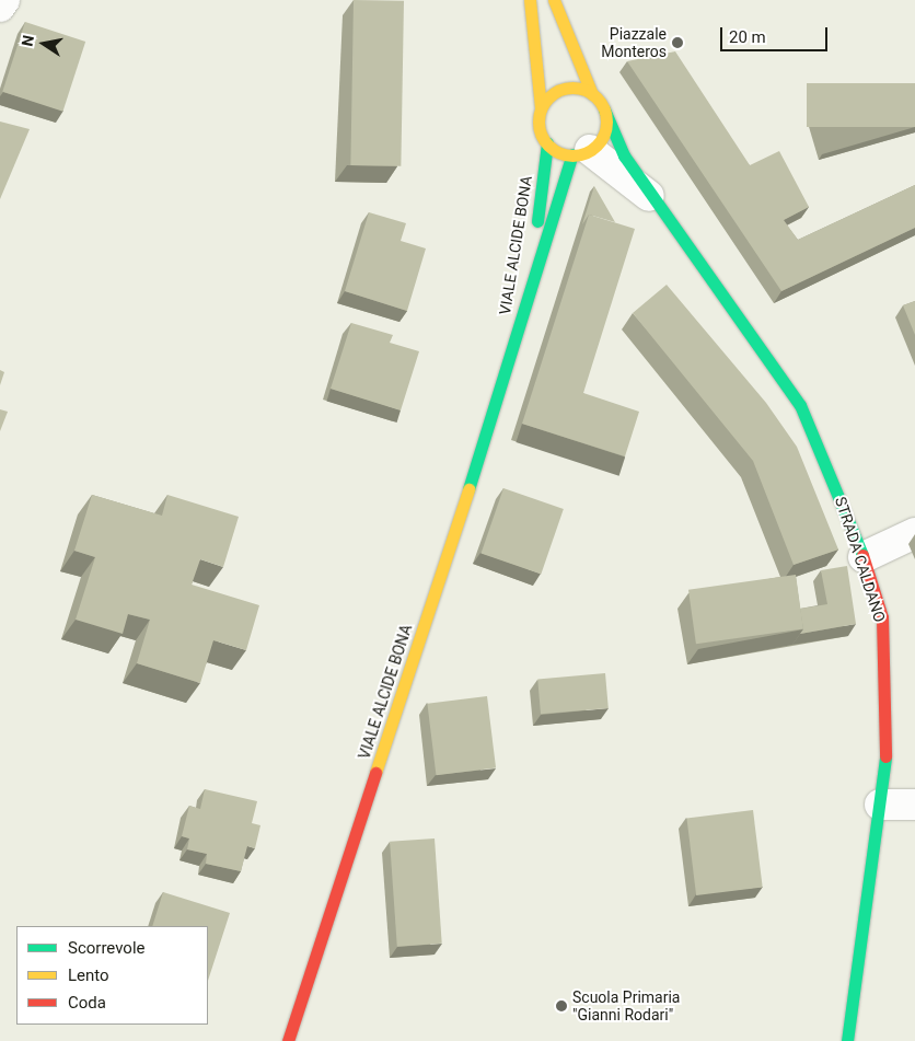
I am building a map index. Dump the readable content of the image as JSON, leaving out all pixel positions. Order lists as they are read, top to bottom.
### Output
{
  "streets": {
    "street": ["VIALE ALCIDE BONA", "STRADA CALDANO"]
  },
  "crossings": [
    ["VIALE ALCIDE BONA", "STRADA CALDANO"]
  ],
  "places": ["Piazzale Monteros", "Scuola Primaria \"Gianni Rodari\""],
  "legend": ["Scorrevole", "Lento", "Coda"],
  "scale_bar": "20 m",
  "north": "left"
}
